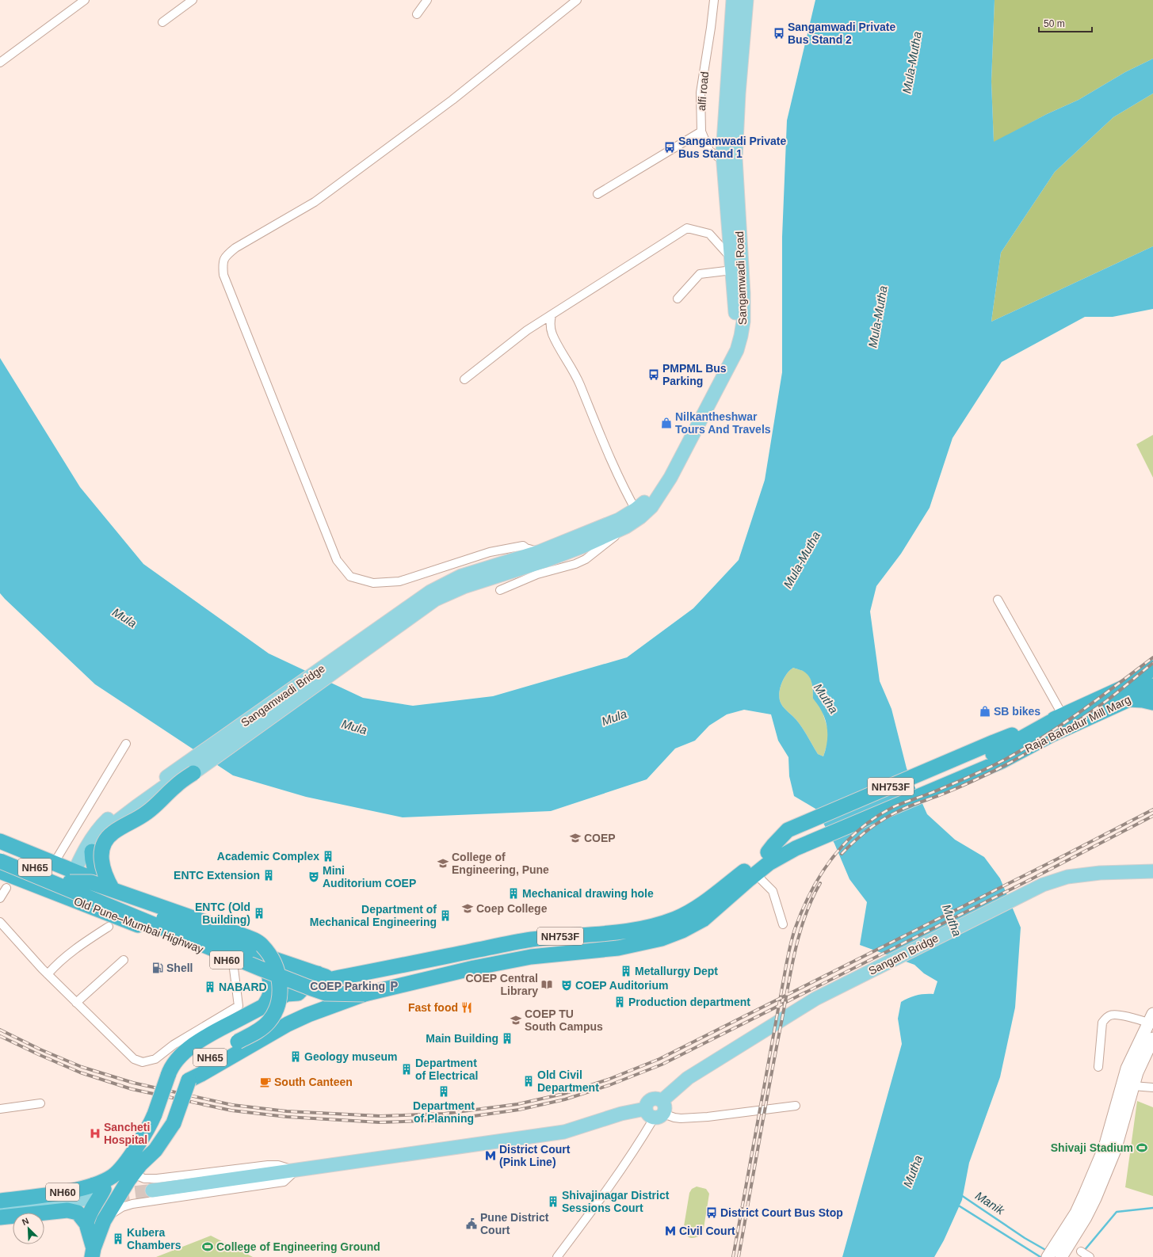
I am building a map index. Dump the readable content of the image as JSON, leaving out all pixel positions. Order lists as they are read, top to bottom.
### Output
{
  "streets": {
    "highway": [
      "Raja Bahadur Mill Marg",
      "NH753F",
      "NH65",
      "Old Pune–Mumbai Highway",
      "NH60"
    ],
    "main road": ["Sangamwadi Road", "Sangamwadi Bridge", "Sangam Bridge"],
    "street": ["alfi road"]
  },
  "crossings": [
    ["alfi road", "Sangamwadi Road"],
    ["Sangamwadi Road", "Sangamwadi Bridge"],
    ["Sangamwadi Bridge", "NH65"],
    ["Sangamwadi Bridge", "Old Pune–Mumbai Highway"],
    ["Raja Bahadur Mill Marg", "NH753F"],
    ["NH65", "Old Pune–Mumbai Highway"],
    ["NH65", "NH60"],
    ["Old Pune–Mumbai Highway", "NH60"]
  ],
  "water": [
    "Mula-Mutha",
    "Mula",
    "Mutha",
    "Manik"
  ],
  "places": {
    "bus stop": [
      "Sangamwadi Private Bus Stand 2",
      "Sangamwadi Private Bus Stand 1",
      "PMPML Bus Parking",
      "District Court Bus Stop"
    ],
    "shop": ["Nilkantheshwar Tours And Travels", "SB bikes"],
    "school or university": [
      "COEP",
      "College of Engineering, Pune",
      "Coep College",
      "COEP TU South Campus"
    ],
    "building": [
      "Academic Complex",
      "ENTC Extension",
      "Mechanical drawing hole",
      "ENTC (Old Building)",
      "Department of Mechanical Engineering",
      "Metallurgy Dept",
      "NABARD",
      "Production department",
      "Main Building",
      "Geology museum",
      "Department of Electrical",
      "Old Civil Department",
      "Department of Planning",
      "Shivajinagar District Sessions Court",
      "Kubera Chambers"
    ],
    "theatre": ["Mini Auditorium COEP", "COEP Auditorium"],
    "fuel station": ["Shell"],
    "library": ["COEP Central Library"],
    "parking": ["COEP Parking"],
    "restaurant": ["Fast food"],
    "cafe": ["South Canteen"],
    "hospital": ["Sancheti Hospital"],
    "sports": ["Shivaji Stadium", "College of Engineering Ground"],
    "metro station": ["District Court (Pink Line)", "Civil Court"],
    "public building": ["Pune District Court"]
  },
  "scale_bar": "50 m",
  "north": "top left"
}
